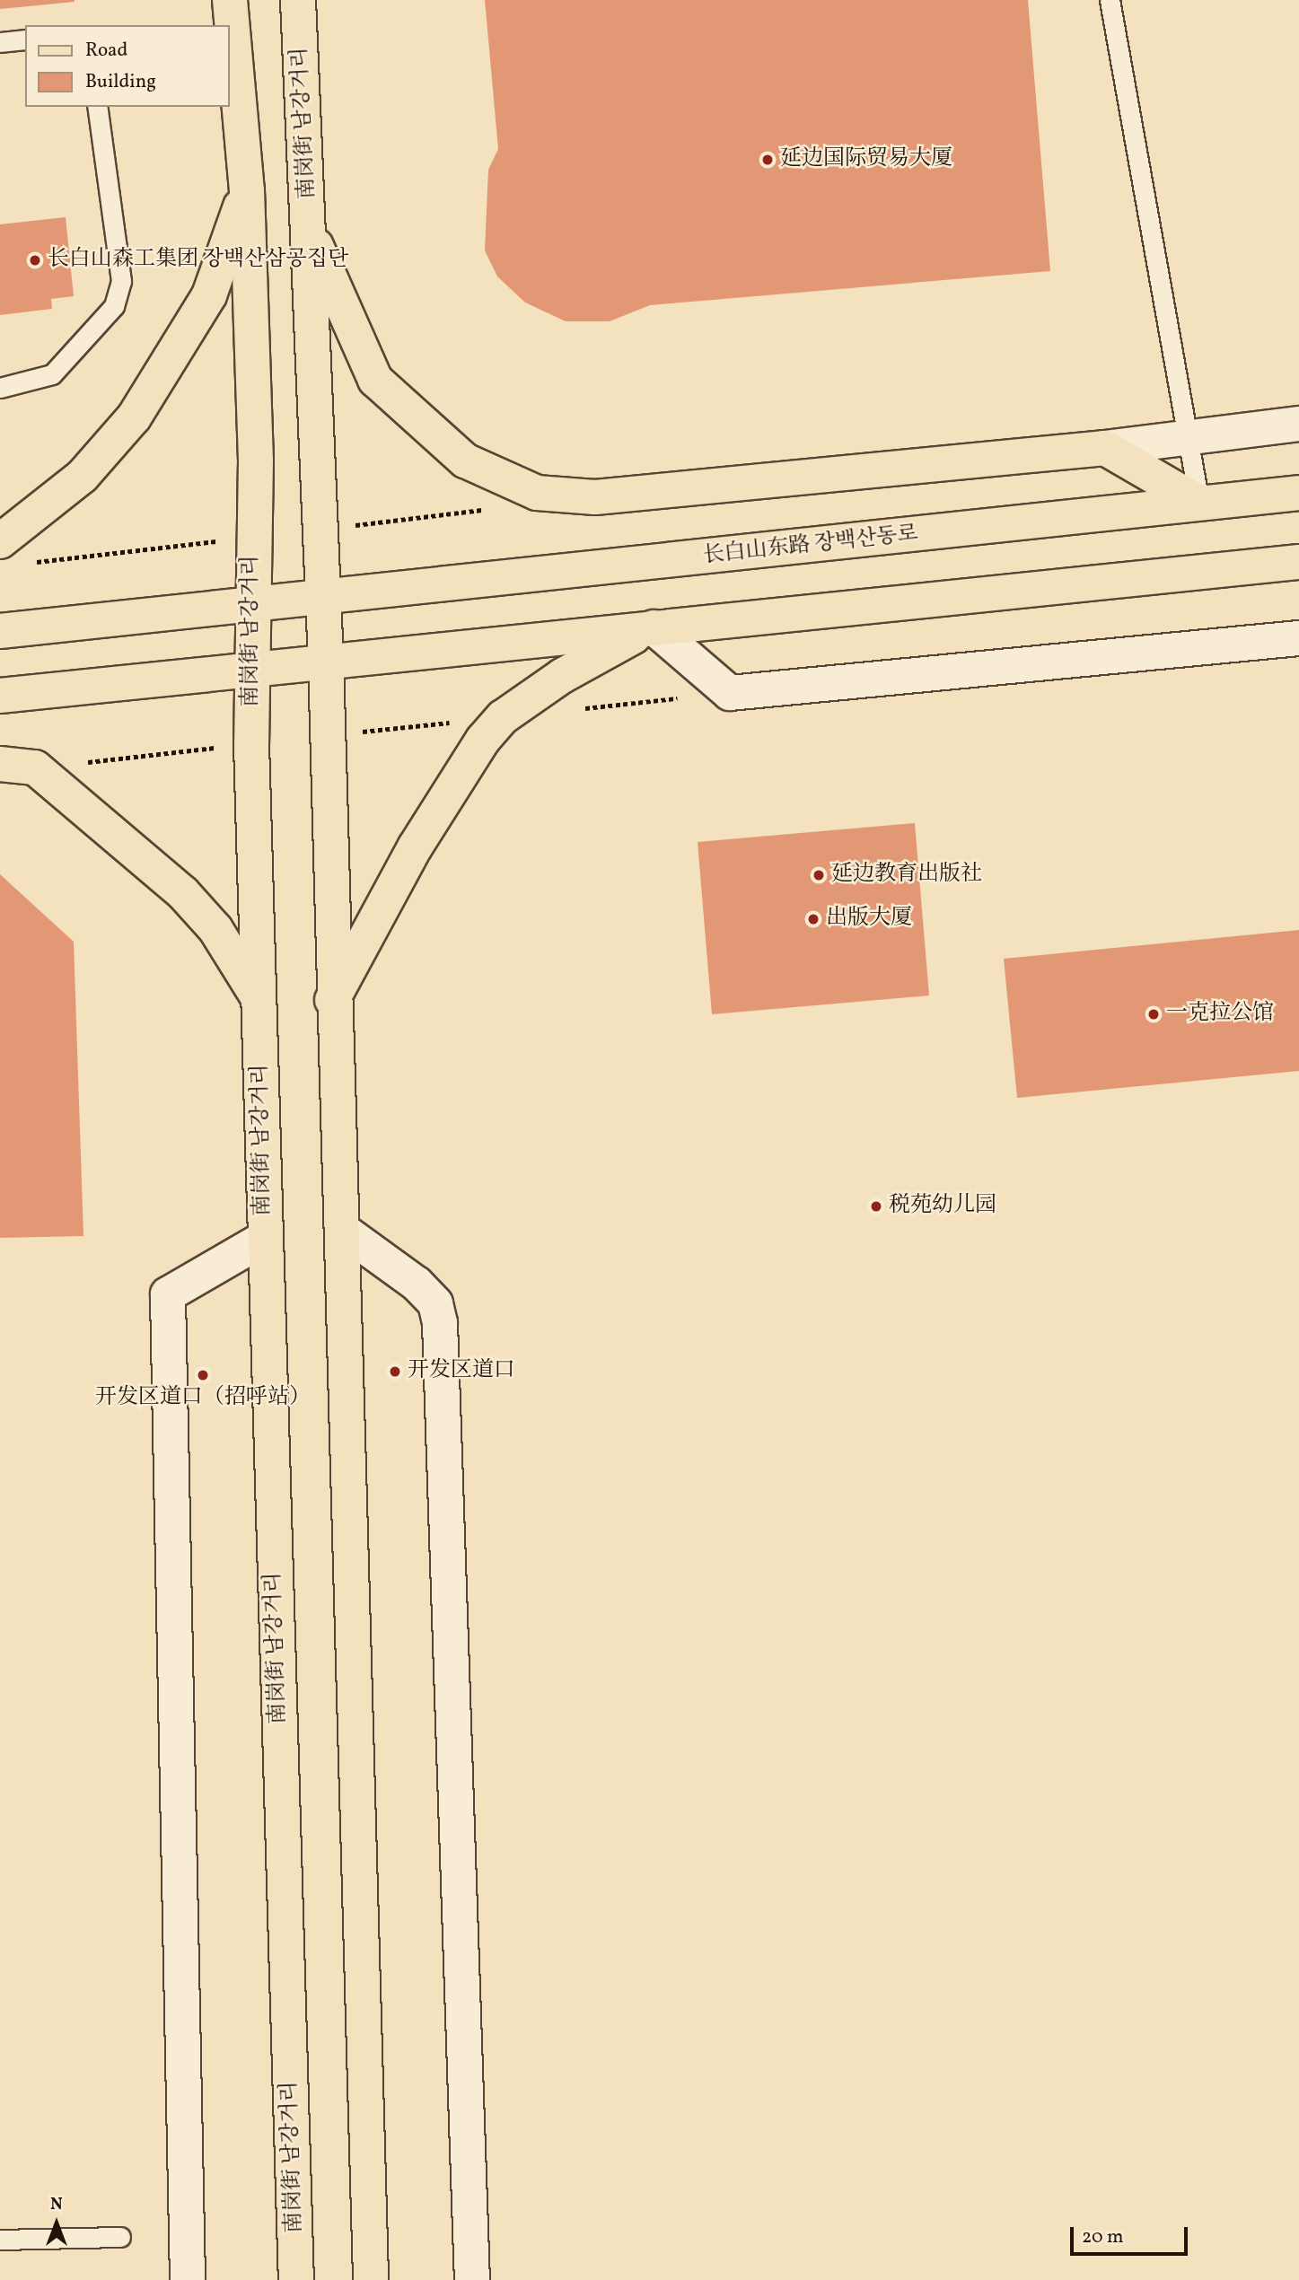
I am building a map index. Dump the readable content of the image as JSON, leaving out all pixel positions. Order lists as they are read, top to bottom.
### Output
{
  "streets": {
    "main road": ["南岗街 남강거리", "长白山东路 장백산동로"]
  },
  "crossings": [
    ["南岗街 남강거리", "长白山东路 장백산동로"]
  ],
  "places": [
    "延边国际贸易大厦",
    "长白山森工集团 장백산삼공집단",
    "延边教育出版社",
    "出版大厦",
    "一克拉公馆",
    "税苑幼儿园",
    "开发区道口",
    "开发区道口（招呼站）"
  ],
  "legend": ["Road", "Building"],
  "scale_bar": "20 m",
  "north": "top"
}
